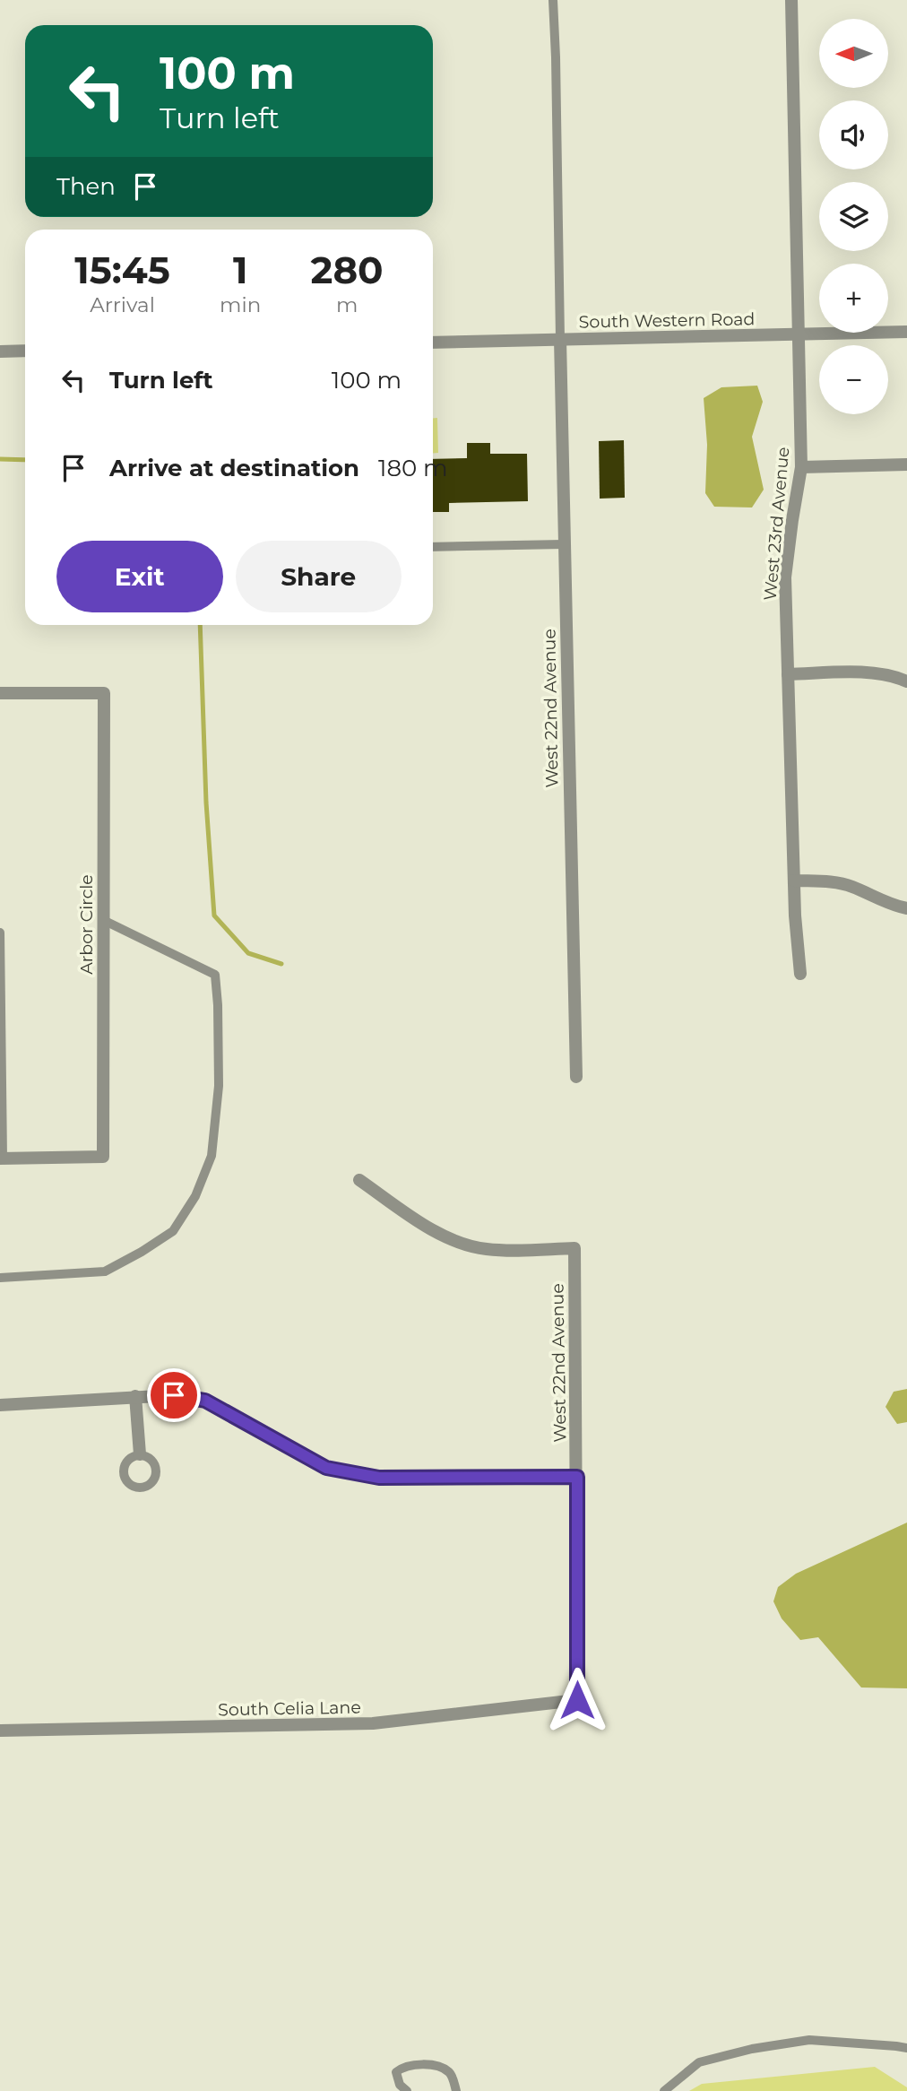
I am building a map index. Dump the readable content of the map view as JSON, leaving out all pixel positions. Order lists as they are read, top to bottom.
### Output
{
  "streets": {
    "street": [
      "South Western Road",
      "West 23rd Avenue",
      "West 22nd Avenue",
      "Arbor Circle",
      "South Celia Lane"
    ]
  },
  "crossings": [
    ["South Western Road", "West 23rd Avenue"],
    ["South Western Road", "West 22nd Avenue"],
    ["West 22nd Avenue", "South Celia Lane"]
  ],
  "north": "left",
  "page": {
    "map_buttons": ["+", "−"],
    "turn": ["100 m", "Turn left"],
    "then": "Then",
    "eta": [
      "15:45",
      "Arrival",
      "1",
      "min",
      "280",
      "m"
    ],
    "list": [
      {
        "name": "Turn left",
        "value": "100 m"
      },
      {
        "name": "Arrive at destination",
        "value": "180 m"
      }
    ],
    "buttons": ["Exit", "Share"]
  }
}
